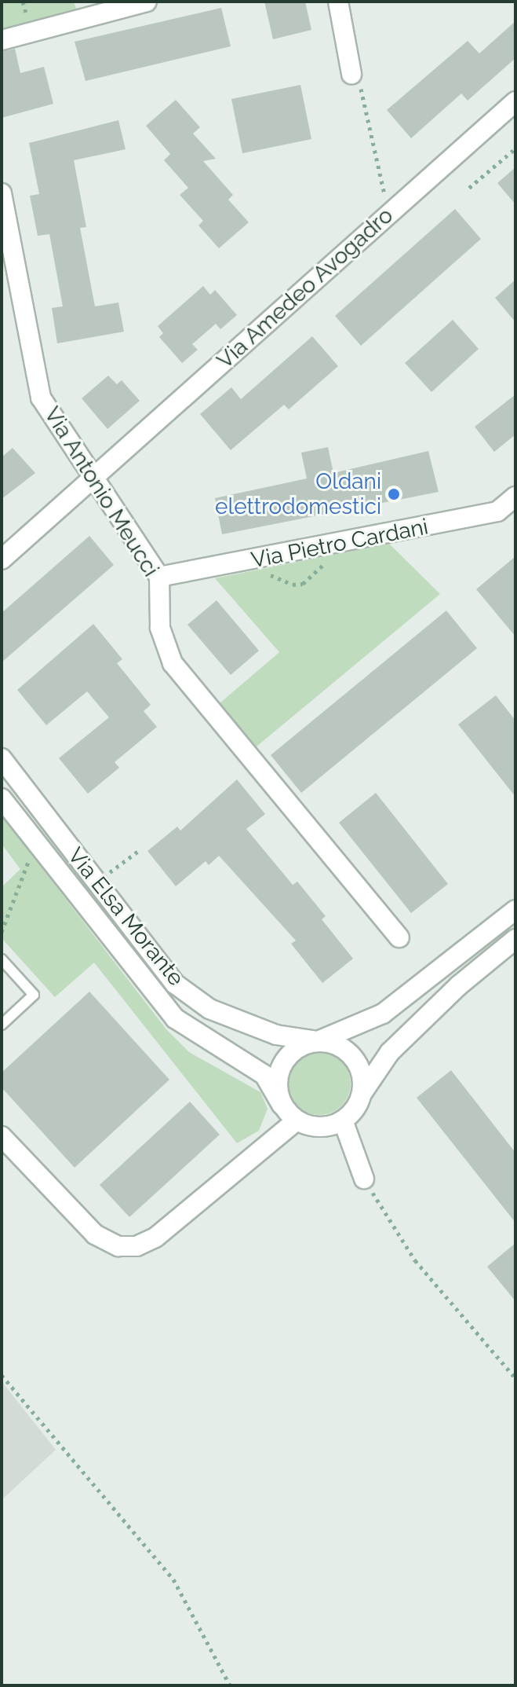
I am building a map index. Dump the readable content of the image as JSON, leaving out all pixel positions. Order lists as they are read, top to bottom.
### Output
{
  "streets": {
    "street": [
      "Via Amedeo Avogadro",
      "Via Antonio Meucci",
      "Via Pietro Cardani",
      "Via Elsa Morante"
    ]
  },
  "crossings": [
    ["Via Amedeo Avogadro", "Via Antonio Meucci"],
    ["Via Antonio Meucci", "Via Pietro Cardani"]
  ],
  "places": ["Oldani elettrodomestici"]
}
